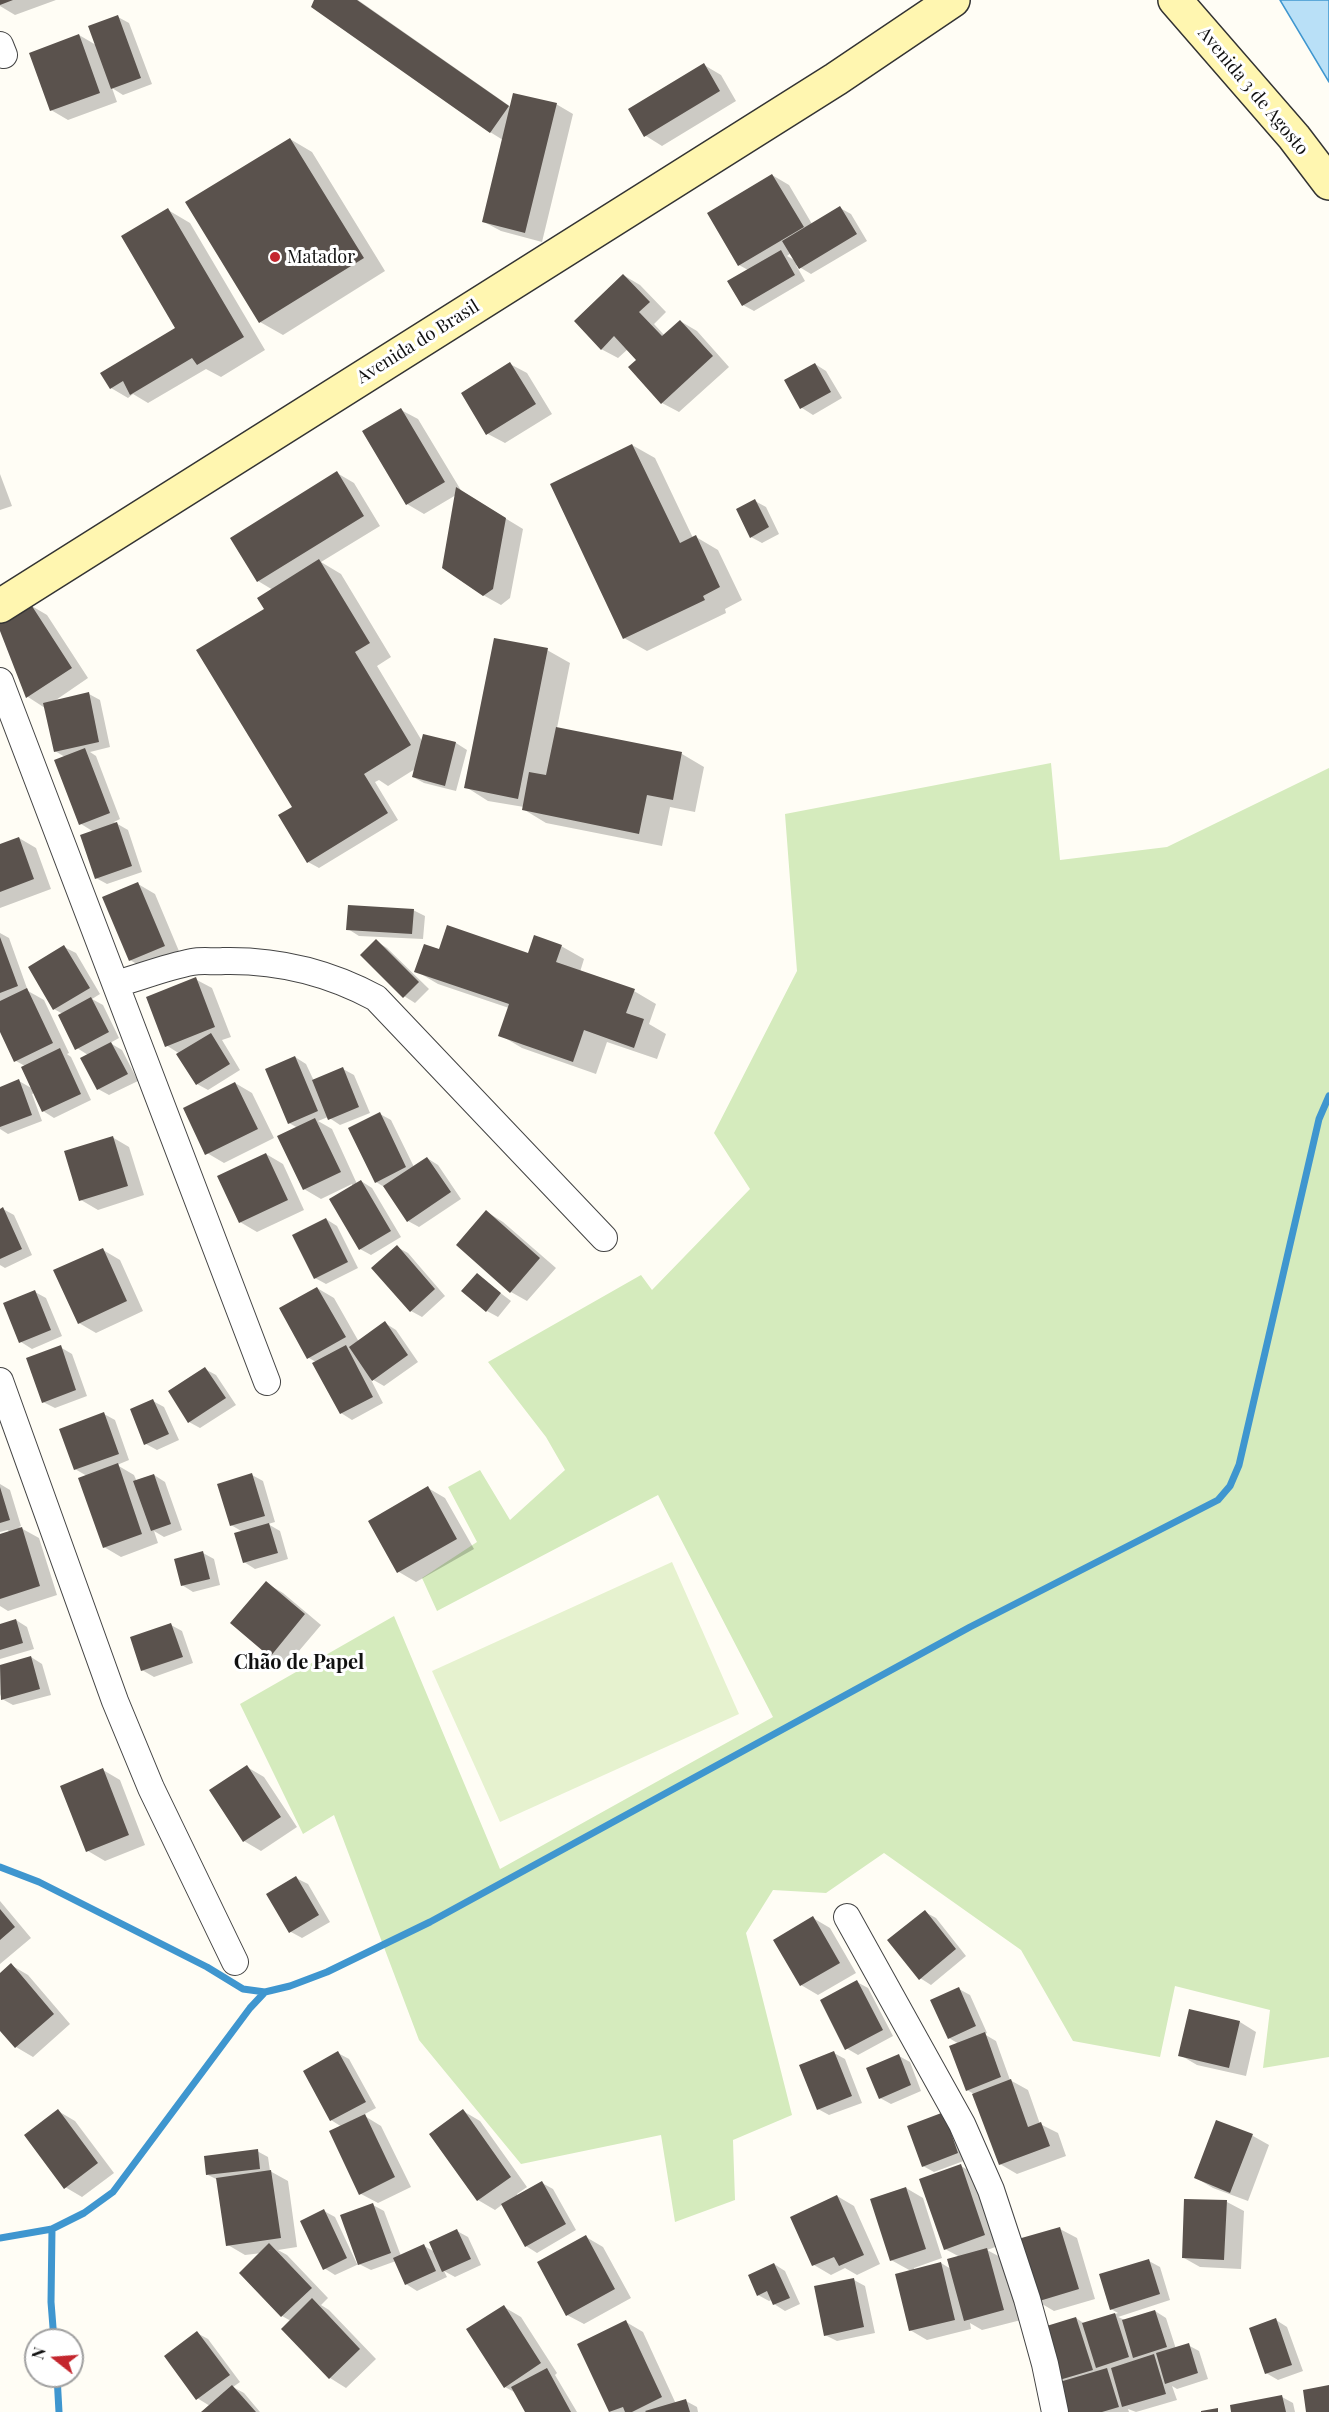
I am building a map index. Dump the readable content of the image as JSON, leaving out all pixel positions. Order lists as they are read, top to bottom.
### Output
{
  "streets": {
    "street": ["Avenida 3 de Agosto", "Avenida do Brasil"]
  },
  "districts": ["Chão de Papel"],
  "places": ["Matador"],
  "north": "left"
}
